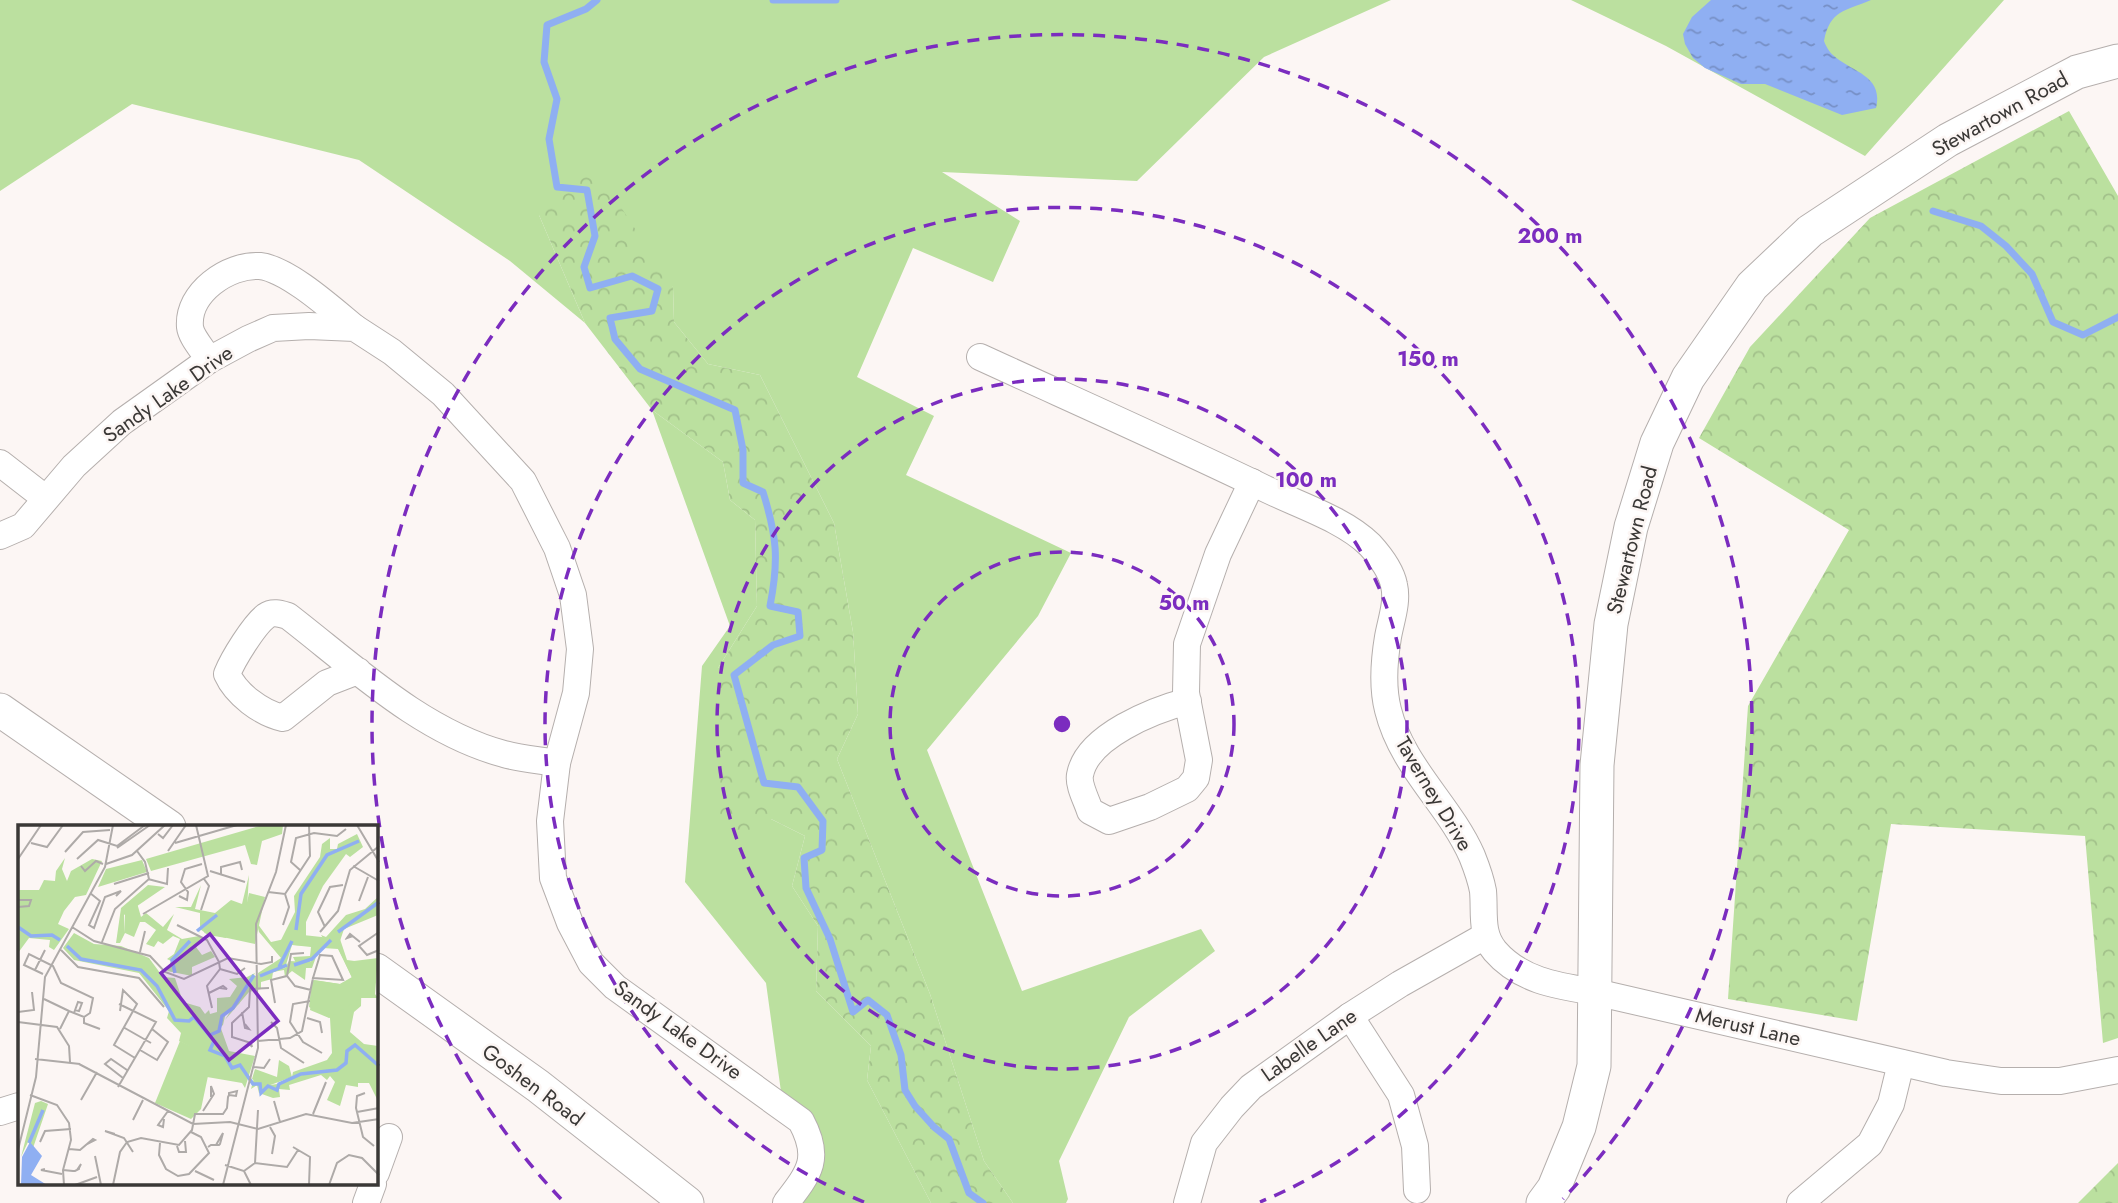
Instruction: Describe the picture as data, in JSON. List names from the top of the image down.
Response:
{
  "streets": {
    "street": [
      "Stewartown Road",
      "Sandy Lake Drive",
      "Taverney Drive",
      "Merust Lane",
      "Labelle Lane",
      "Goshen Road"
    ]
  },
  "crossings": [
    ["Stewartown Road", "Merust Lane"],
    ["Taverney Drive", "Labelle Lane"]
  ],
  "rings": [
    "200 m",
    "150 m",
    "100 m",
    "50 m"
  ]
}
